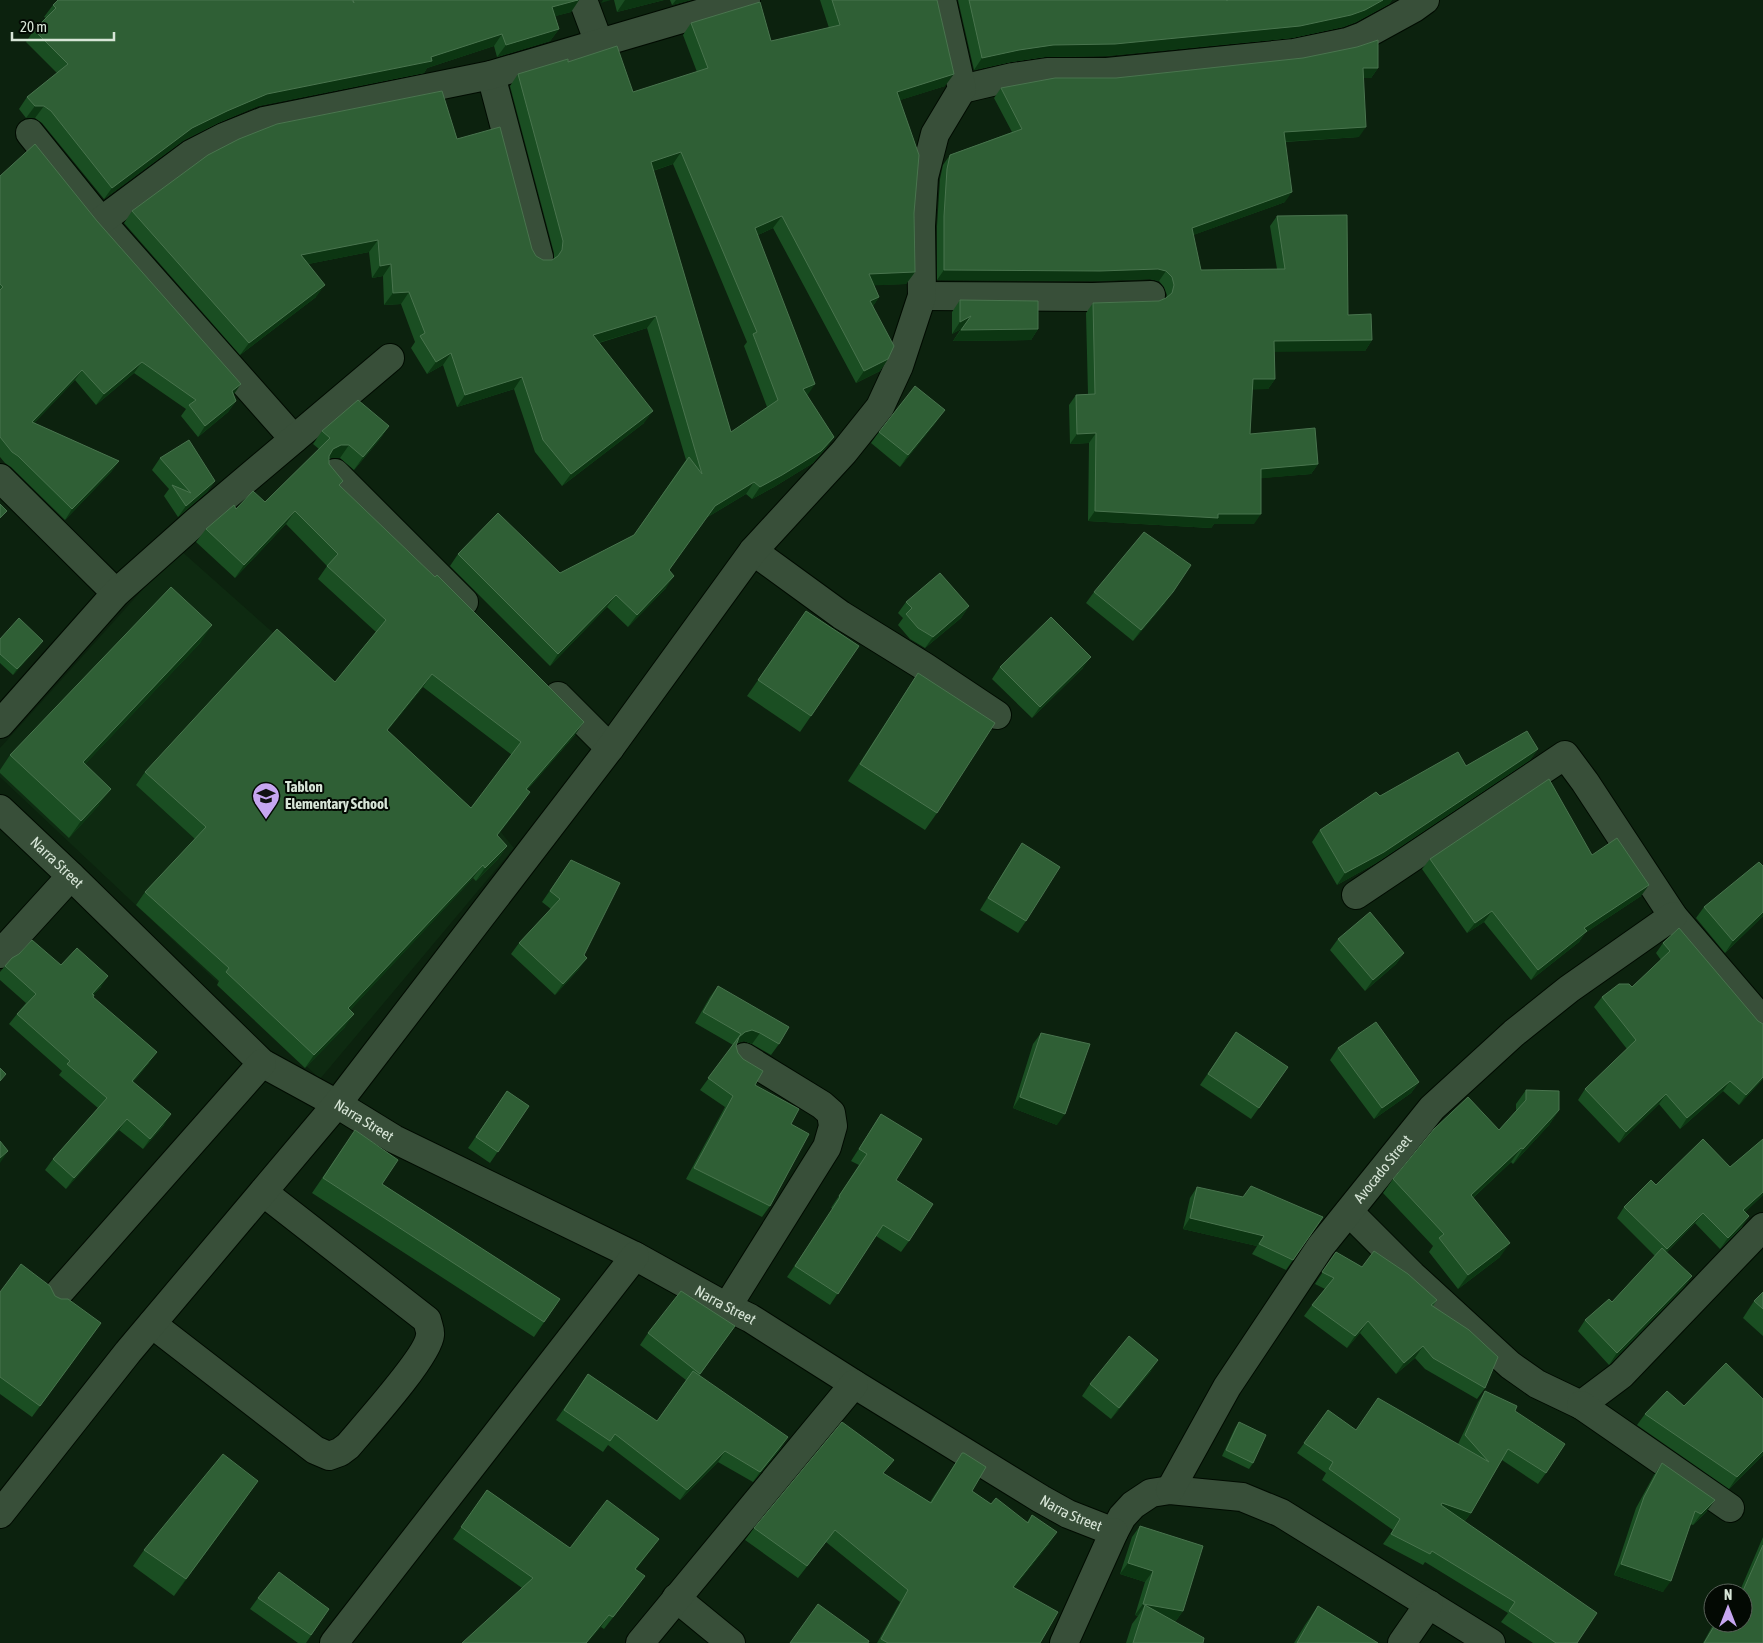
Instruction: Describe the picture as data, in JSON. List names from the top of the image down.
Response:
{
  "streets": {
    "street": ["Narra Street", "Avocado Street"]
  },
  "crossings": [
    ["Narra Street", "Avocado Street"]
  ],
  "places": {
    "school or university": ["Tablon Elementary School"]
  },
  "scale_bar": "20 m",
  "north": "top"
}
